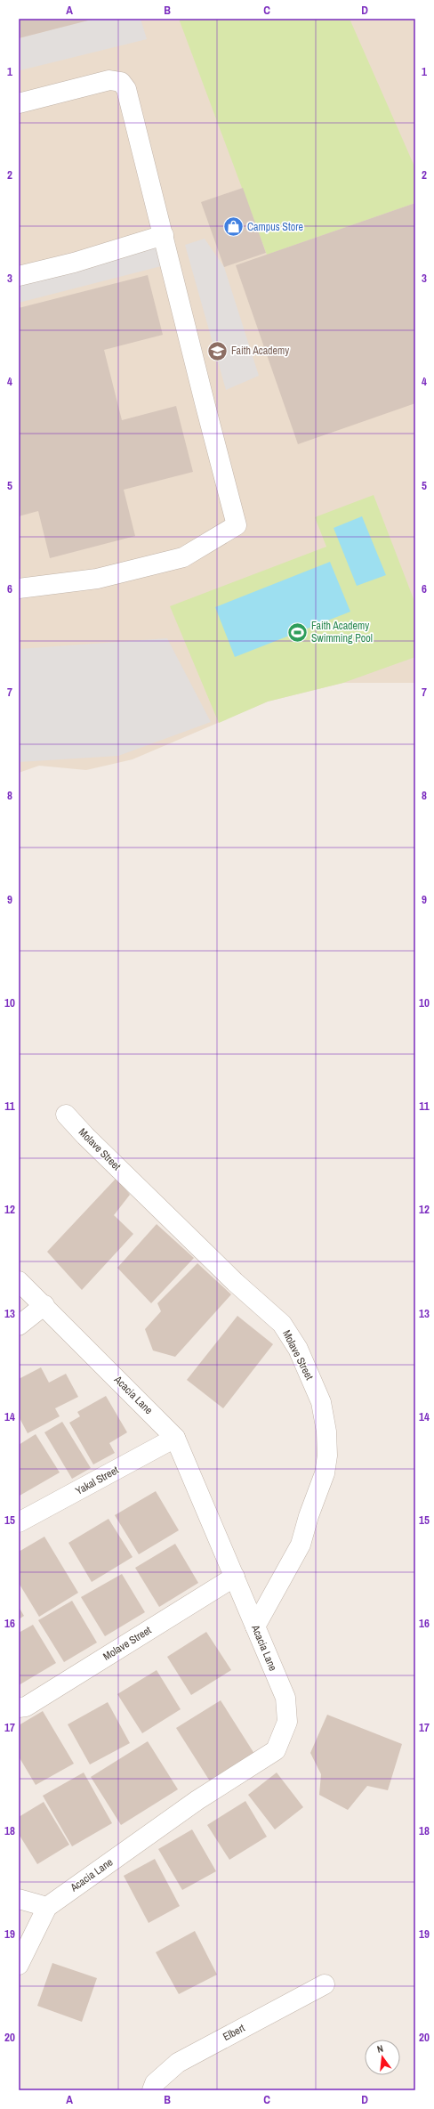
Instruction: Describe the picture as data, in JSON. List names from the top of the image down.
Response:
{
  "streets": {
    "street": [
      "Molave Street",
      "Acacia Lane",
      "Yakal Street",
      "Elbert"
    ]
  },
  "crossings": [
    ["Molave Street", "Acacia Lane"],
    ["Acacia Lane", "Yakal Street"]
  ],
  "places": {
    "shop": ["Campus Store"],
    "school or university": ["Faith Academy"],
    "sports": ["Faith Academy Swimming Pool"]
  },
  "north": "top",
  "grid": {
    "columns": [
      "A",
      "B",
      "C",
      "D"
    ],
    "rows": [
      "1",
      "2",
      "3",
      "4",
      "5",
      "6",
      "7",
      "8",
      "9",
      "10",
      "11",
      "12",
      "13",
      "14",
      "15",
      "16",
      "17",
      "18",
      "19",
      "20"
    ]
  }
}
